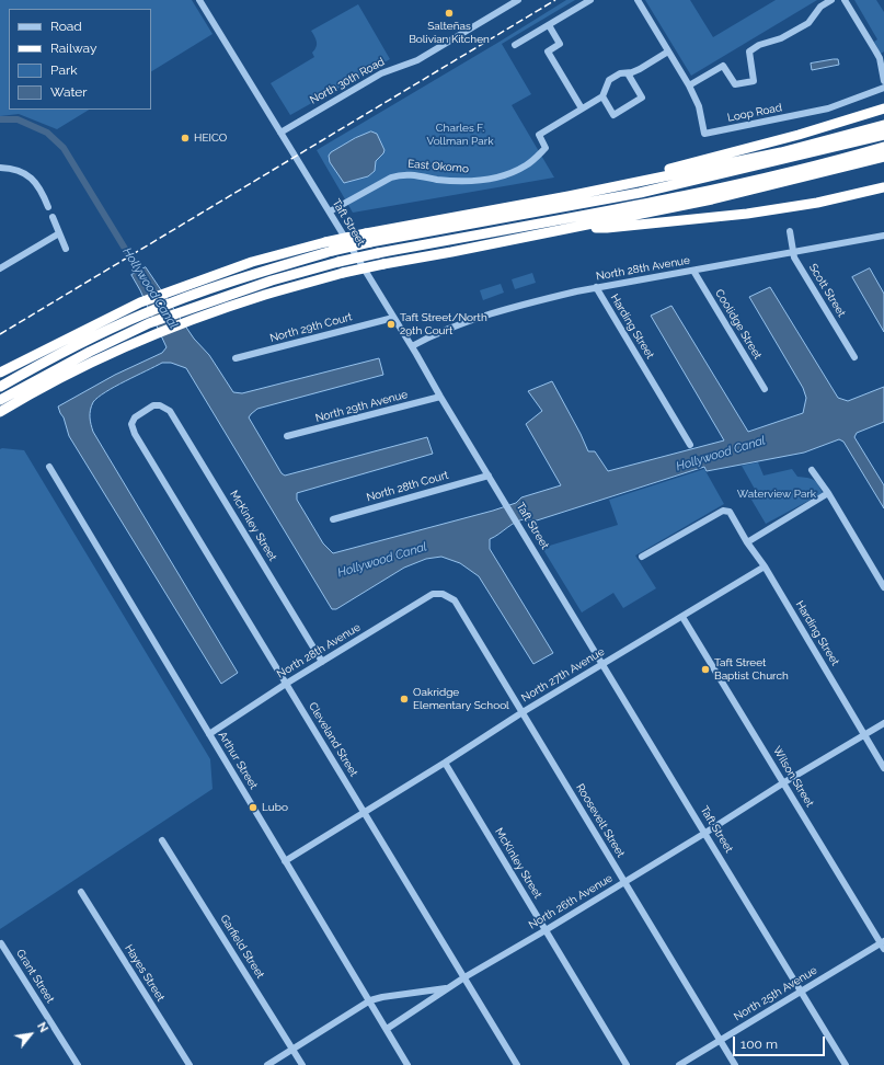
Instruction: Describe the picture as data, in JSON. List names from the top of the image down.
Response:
{
  "streets": {
    "street": [
      "North 30th Road",
      "Loop Road",
      "East Okomo",
      "Taft Street",
      "North 28th Avenue",
      "Scott Street",
      "Coolidge Street",
      "Harding Street",
      "North 29th Court",
      "North 29th Avenue",
      "North 28th Court",
      "McKinley Street",
      "North 27th Avenue",
      "Cleveland Street",
      "Arthur Street",
      "Wilson Street",
      "Roosevelt Street",
      "North 26th Avenue",
      "Garfield Street",
      "Hayes Street",
      "Grant Street",
      "North 25th Avenue"
    ]
  },
  "crossings": [
    ["North 30th Road", "Taft Street"],
    ["East Okomo", "Taft Street"],
    ["Taft Street", "North 28th Avenue"],
    ["Taft Street", "North 29th Court"],
    ["Taft Street", "North 29th Avenue"],
    ["Taft Street", "North 28th Court"],
    ["Taft Street", "North 27th Avenue"],
    ["Taft Street", "North 26th Avenue"],
    ["Taft Street", "North 25th Avenue"],
    ["North 28th Avenue", "Scott Street"],
    ["North 28th Avenue", "Coolidge Street"],
    ["North 28th Avenue", "Harding Street"],
    ["North 28th Avenue", "McKinley Street"],
    ["North 28th Avenue", "Cleveland Street"],
    ["North 28th Avenue", "Arthur Street"],
    ["North 28th Avenue", "Roosevelt Street"],
    ["Harding Street", "North 27th Avenue"],
    ["Harding Street", "North 26th Avenue"],
    ["McKinley Street", "North 27th Avenue"],
    ["McKinley Street", "Cleveland Street"],
    ["McKinley Street", "North 26th Avenue"],
    ["North 27th Avenue", "Cleveland Street"],
    ["North 27th Avenue", "Arthur Street"],
    ["North 27th Avenue", "Wilson Street"],
    ["North 27th Avenue", "Roosevelt Street"],
    ["Cleveland Street", "North 26th Avenue"],
    ["Arthur Street", "North 26th Avenue"],
    ["Wilson Street", "North 26th Avenue"],
    ["Wilson Street", "North 25th Avenue"],
    ["Roosevelt Street", "North 26th Avenue"],
    ["Roosevelt Street", "North 25th Avenue"],
    ["North 26th Avenue", "Garfield Street"]
  ],
  "water": ["Hollywood Canal"],
  "parks": ["Charles F. Vollman Park", "Waterview Park"],
  "places": [
    "Salteñas Bolivian Kitchen",
    "HEICO",
    "Taft Street/North 29th Court",
    "Taft Street Baptist Church",
    "Oakridge Elementary School",
    "Lubo"
  ],
  "legend": [
    "Road",
    "Railway",
    "Park",
    "Water"
  ],
  "scale_bar": "100 m",
  "north": "top right"
}
